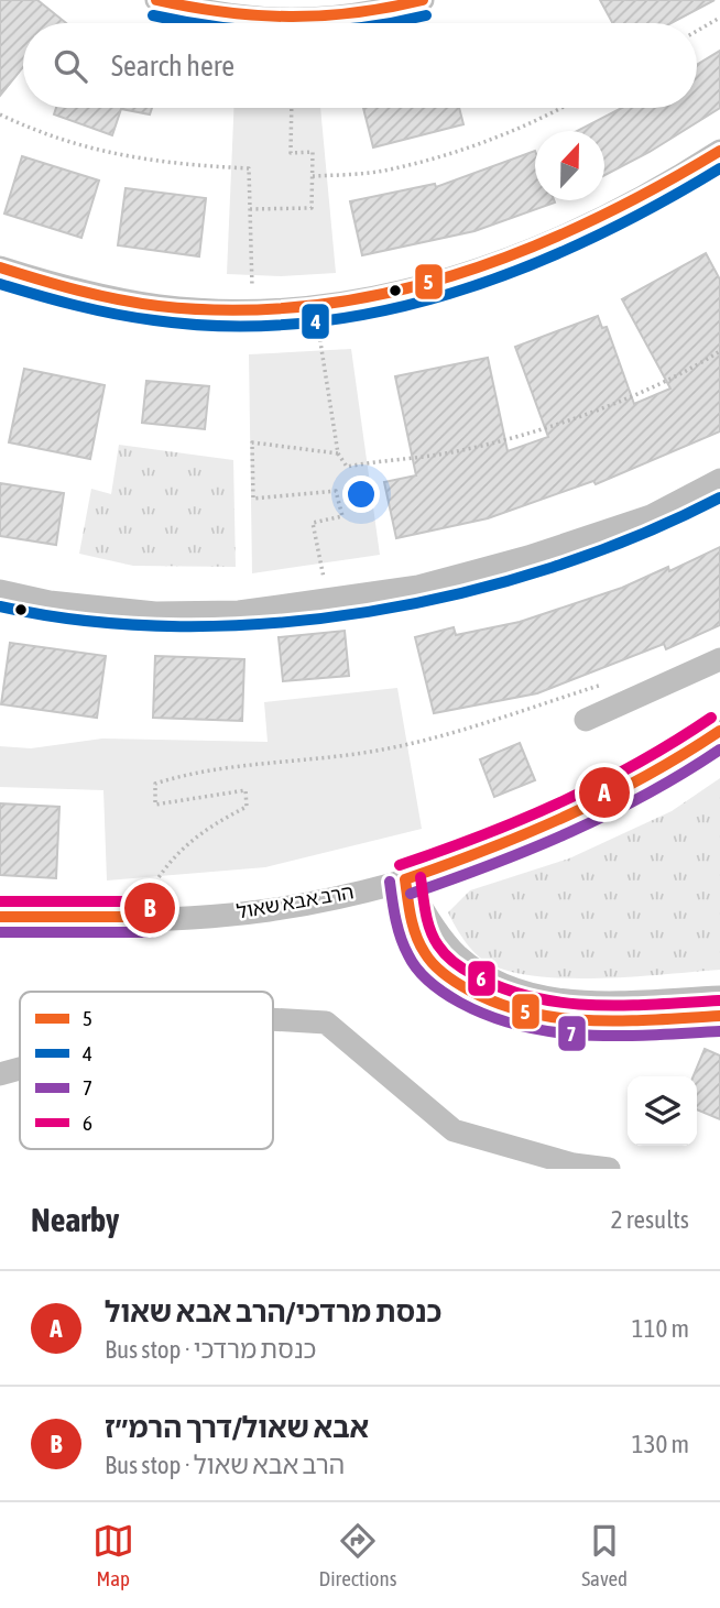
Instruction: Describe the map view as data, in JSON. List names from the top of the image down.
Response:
{
  "streets": {
    "street": ["הרב אבא שאול"]
  },
  "lines": [
    "transit line 5",
    "transit line 4",
    "transit line 6",
    "transit line 7"
  ],
  "legend": [
    "5",
    "4",
    "7",
    "6"
  ],
  "north": "top",
  "page": {
    "search": "Search here",
    "pins": ["A", "B"],
    "heading": ["Nearby", "2 results"],
    "list": [
      {
        "mark": "A",
        "name": "כנסת מרדכי/הרב אבא שאול",
        "note": "Bus stop · כנסת מרדכי",
        "value": "110 m"
      },
      {
        "mark": "B",
        "name": "אבא שאול/דרך הרמ״ז",
        "note": "Bus stop · הרב אבא שאול",
        "value": "130 m"
      }
    ],
    "nav": ["Map", "Directions", "Saved"]
  }
}
